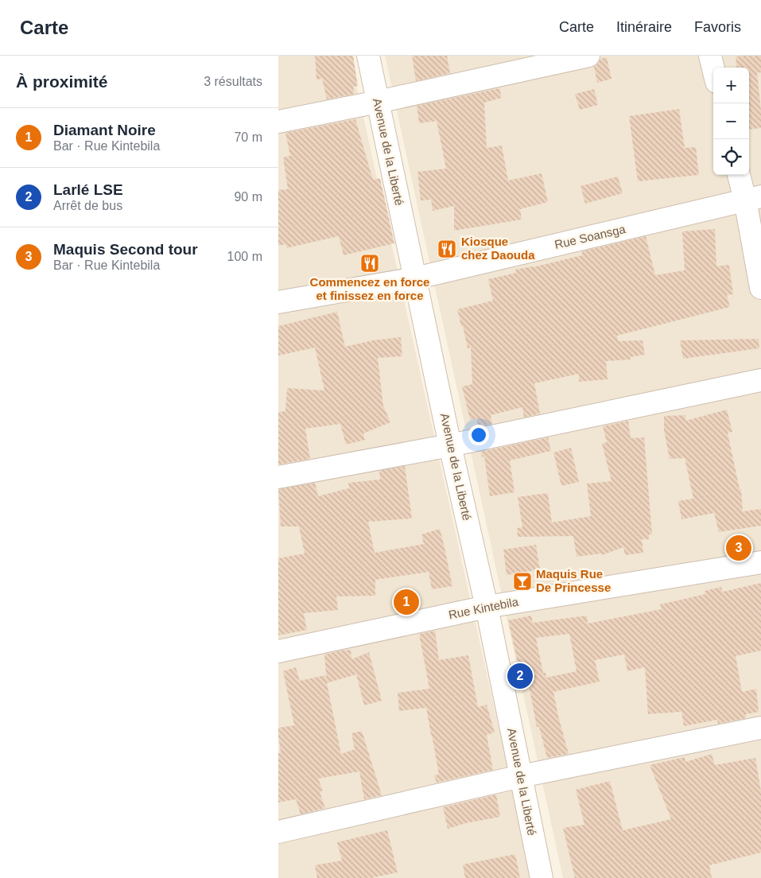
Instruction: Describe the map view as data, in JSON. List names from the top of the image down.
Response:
{
  "streets": {
    "street": ["Avenue de la Liberté", "Rue Soansga", "Rue Kintebila"]
  },
  "crossings": [
    ["Avenue de la Liberté", "Rue Soansga"],
    ["Avenue de la Liberté", "Rue Kintebila"]
  ],
  "places": {
    "restaurant": ["Kiosque chez Daouda", "Commencez en force et finissez en force"],
    "bar": ["Maquis Rue De Princesse"]
  },
  "page": {
    "header": "Carte",
    "nav": ["Carte", "Itinéraire", "Favoris"],
    "heading": ["À proximité", "3 résultats"],
    "map_buttons": ["+", "−"],
    "list": [
      {
        "mark": "1",
        "name": "Diamant Noire",
        "note": "Bar · Rue Kintebila",
        "value": "70 m"
      },
      {
        "mark": "2",
        "name": "Larlé LSE",
        "note": "Arrêt de bus",
        "value": "90 m"
      },
      {
        "mark": "3",
        "name": "Maquis Second tour",
        "note": "Bar · Rue Kintebila",
        "value": "100 m"
      }
    ],
    "pins": ["3", "1", "2"]
  }
}
